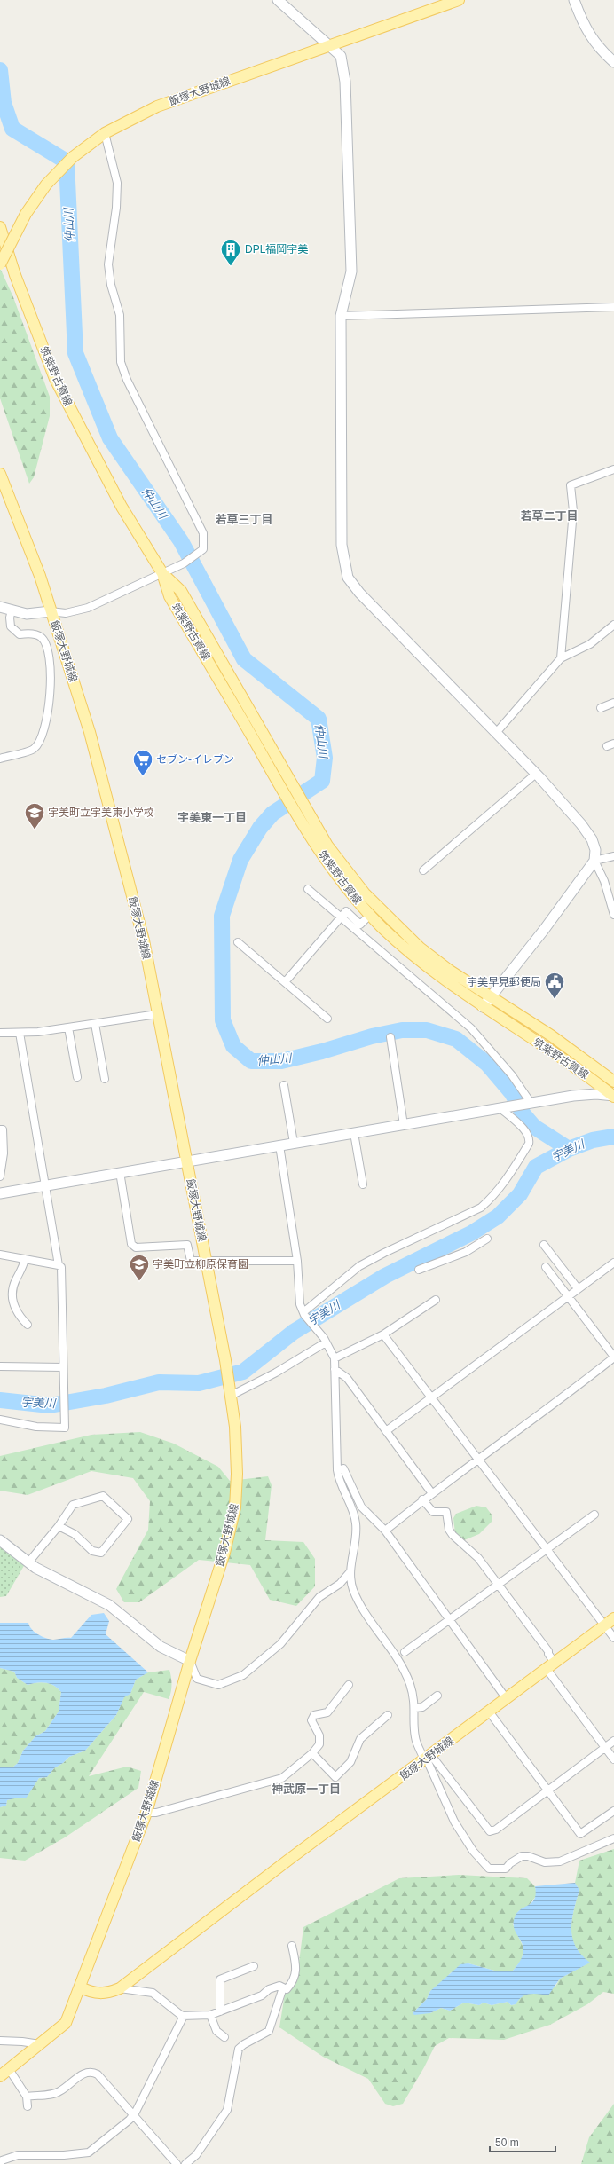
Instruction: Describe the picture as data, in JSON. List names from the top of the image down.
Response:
{
  "streets": {
    "main road": ["飯塚大野城線", "筑紫野古賀線"]
  },
  "districts": [
    "若草二丁目",
    "若草三丁目",
    "宇美東一丁目",
    "神武原一丁目"
  ],
  "water": ["仲山川", "宇美川"],
  "places": {
    "building": ["DPL福岡宇美"],
    "supermarket": ["セブン-イレブン"],
    "school or university": ["宇美町立宇美東小学校", "宇美町立柳原保育園"],
    "public building": ["宇美早見郵便局"]
  },
  "scale_bar": "50 m"
}
